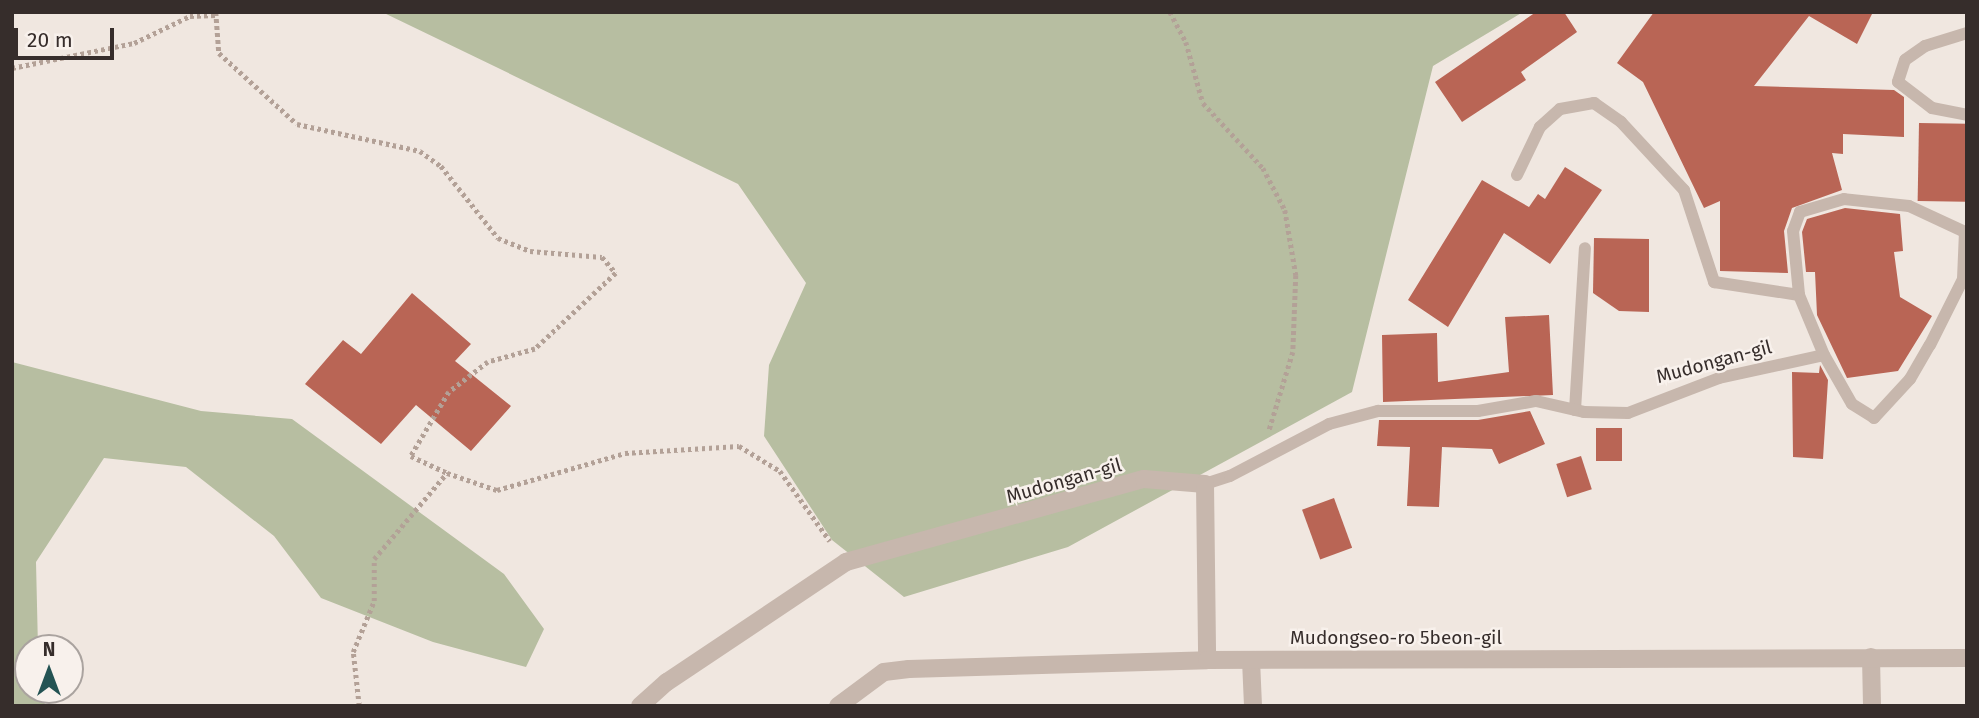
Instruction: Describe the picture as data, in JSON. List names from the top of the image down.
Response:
{
  "streets": {
    "street": ["Mudongan-gil", "Mudongseo-ro 5beon-gil"]
  },
  "scale_bar": "20 m",
  "north": "top"
}
